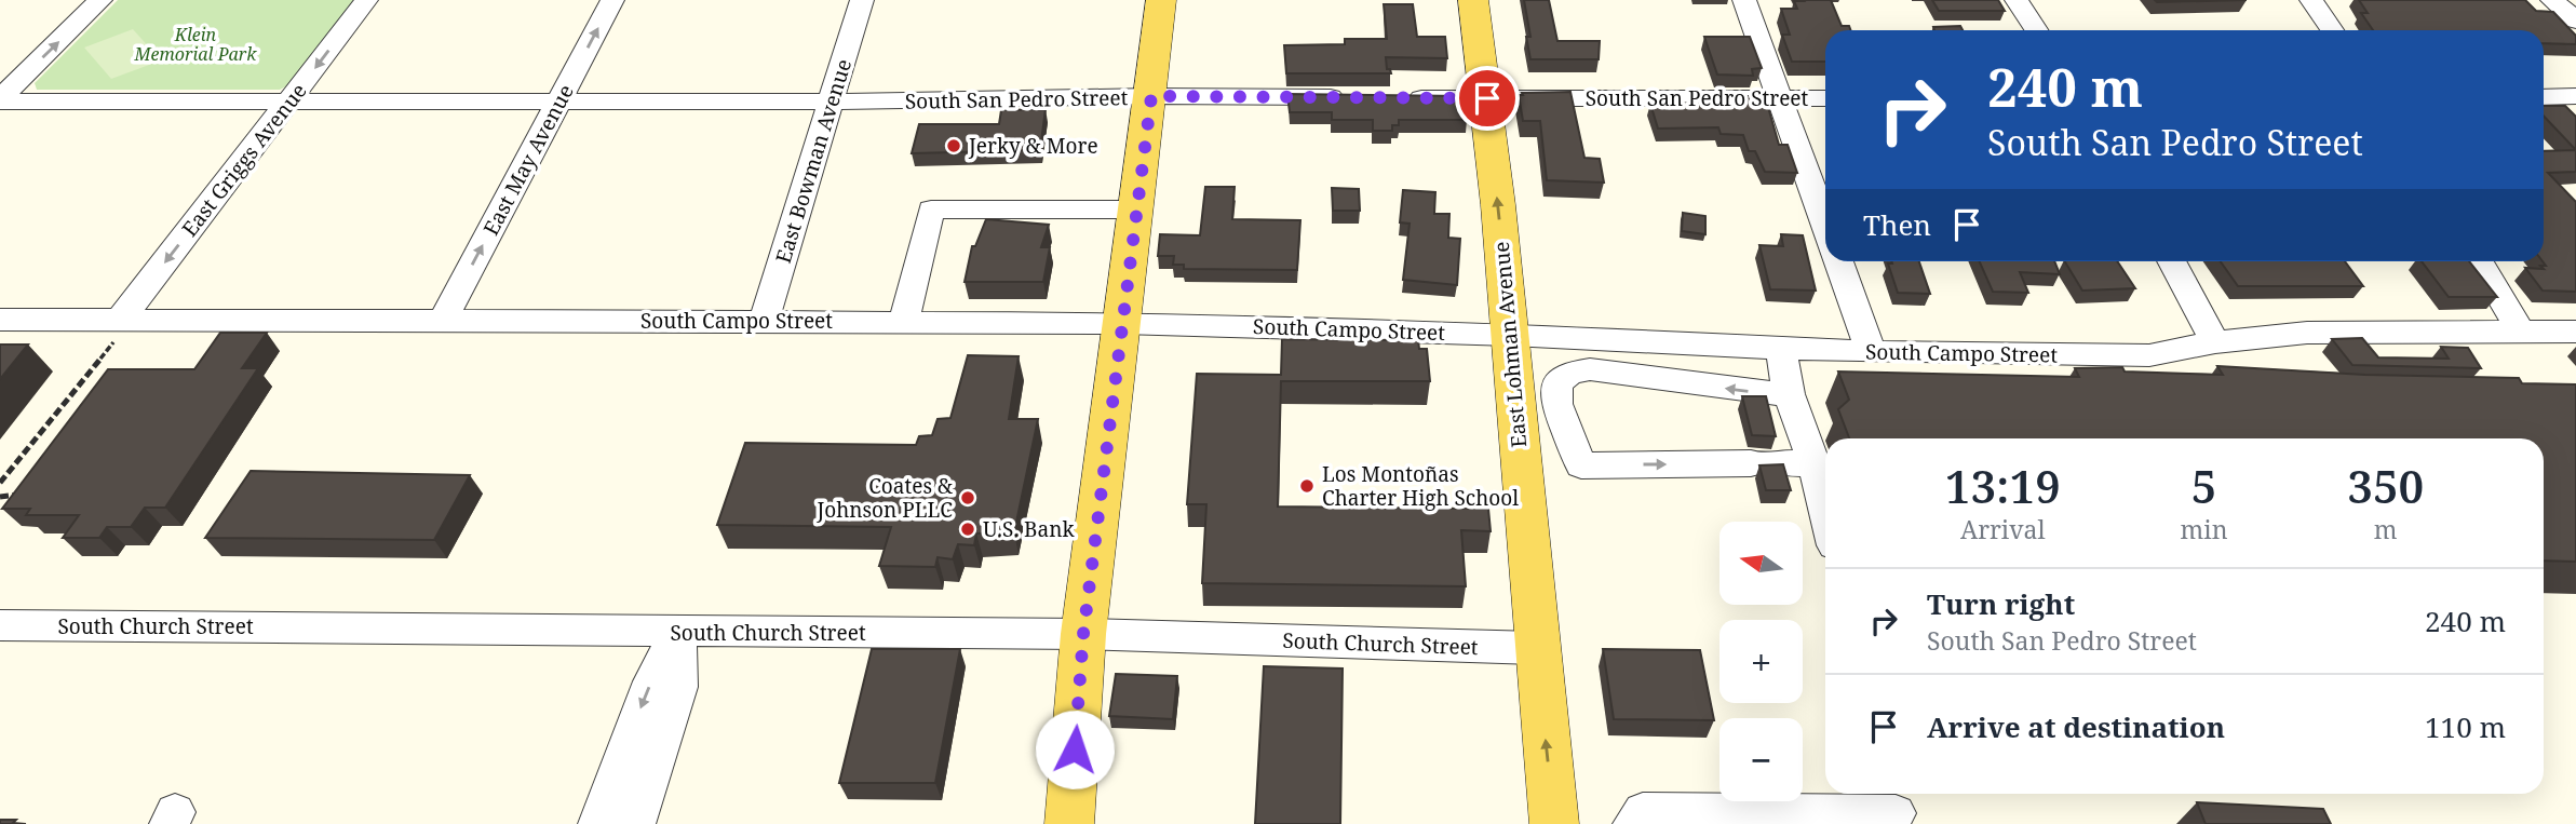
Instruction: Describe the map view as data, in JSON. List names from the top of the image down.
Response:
{
  "streets": {
    "main road": ["East Lohman Avenue"],
    "street": [
      "South San Pedro Street",
      "East Griggs Avenue",
      "East May Avenue",
      "East Bowman Avenue",
      "South Campo Street",
      "South Church Street"
    ]
  },
  "crossings": [
    ["South San Pedro Street", "East Griggs Avenue"],
    ["South San Pedro Street", "East May Avenue"],
    ["South San Pedro Street", "East Bowman Avenue"],
    ["South San Pedro Street", "East Lohman Avenue"],
    ["East Griggs Avenue", "South Campo Street"],
    ["East May Avenue", "South Campo Street"],
    ["East Bowman Avenue", "South Campo Street"],
    ["South Campo Street", "East Lohman Avenue"],
    ["East Lohman Avenue", "South Church Street"]
  ],
  "one_way": ["East May Avenue", "East Lohman Avenue"],
  "parks": ["Klein Memorial Park"],
  "places": [
    "Jerky & More",
    "Los Montoñas Charter High School",
    "Coates & Johnson PLLC",
    "U.S. Bank"
  ],
  "north": "left",
  "page": {
    "turn": ["240 m", "South San Pedro Street"],
    "then": "Then",
    "eta": [
      "13:19",
      "Arrival",
      "5",
      "min",
      "350",
      "m"
    ],
    "map_buttons": ["+", "−"],
    "list": [
      {
        "name": "Turn right",
        "note": "South San Pedro Street",
        "value": "240 m"
      },
      {
        "name": "Arrive at destination",
        "value": "110 m"
      }
    ]
  }
}
